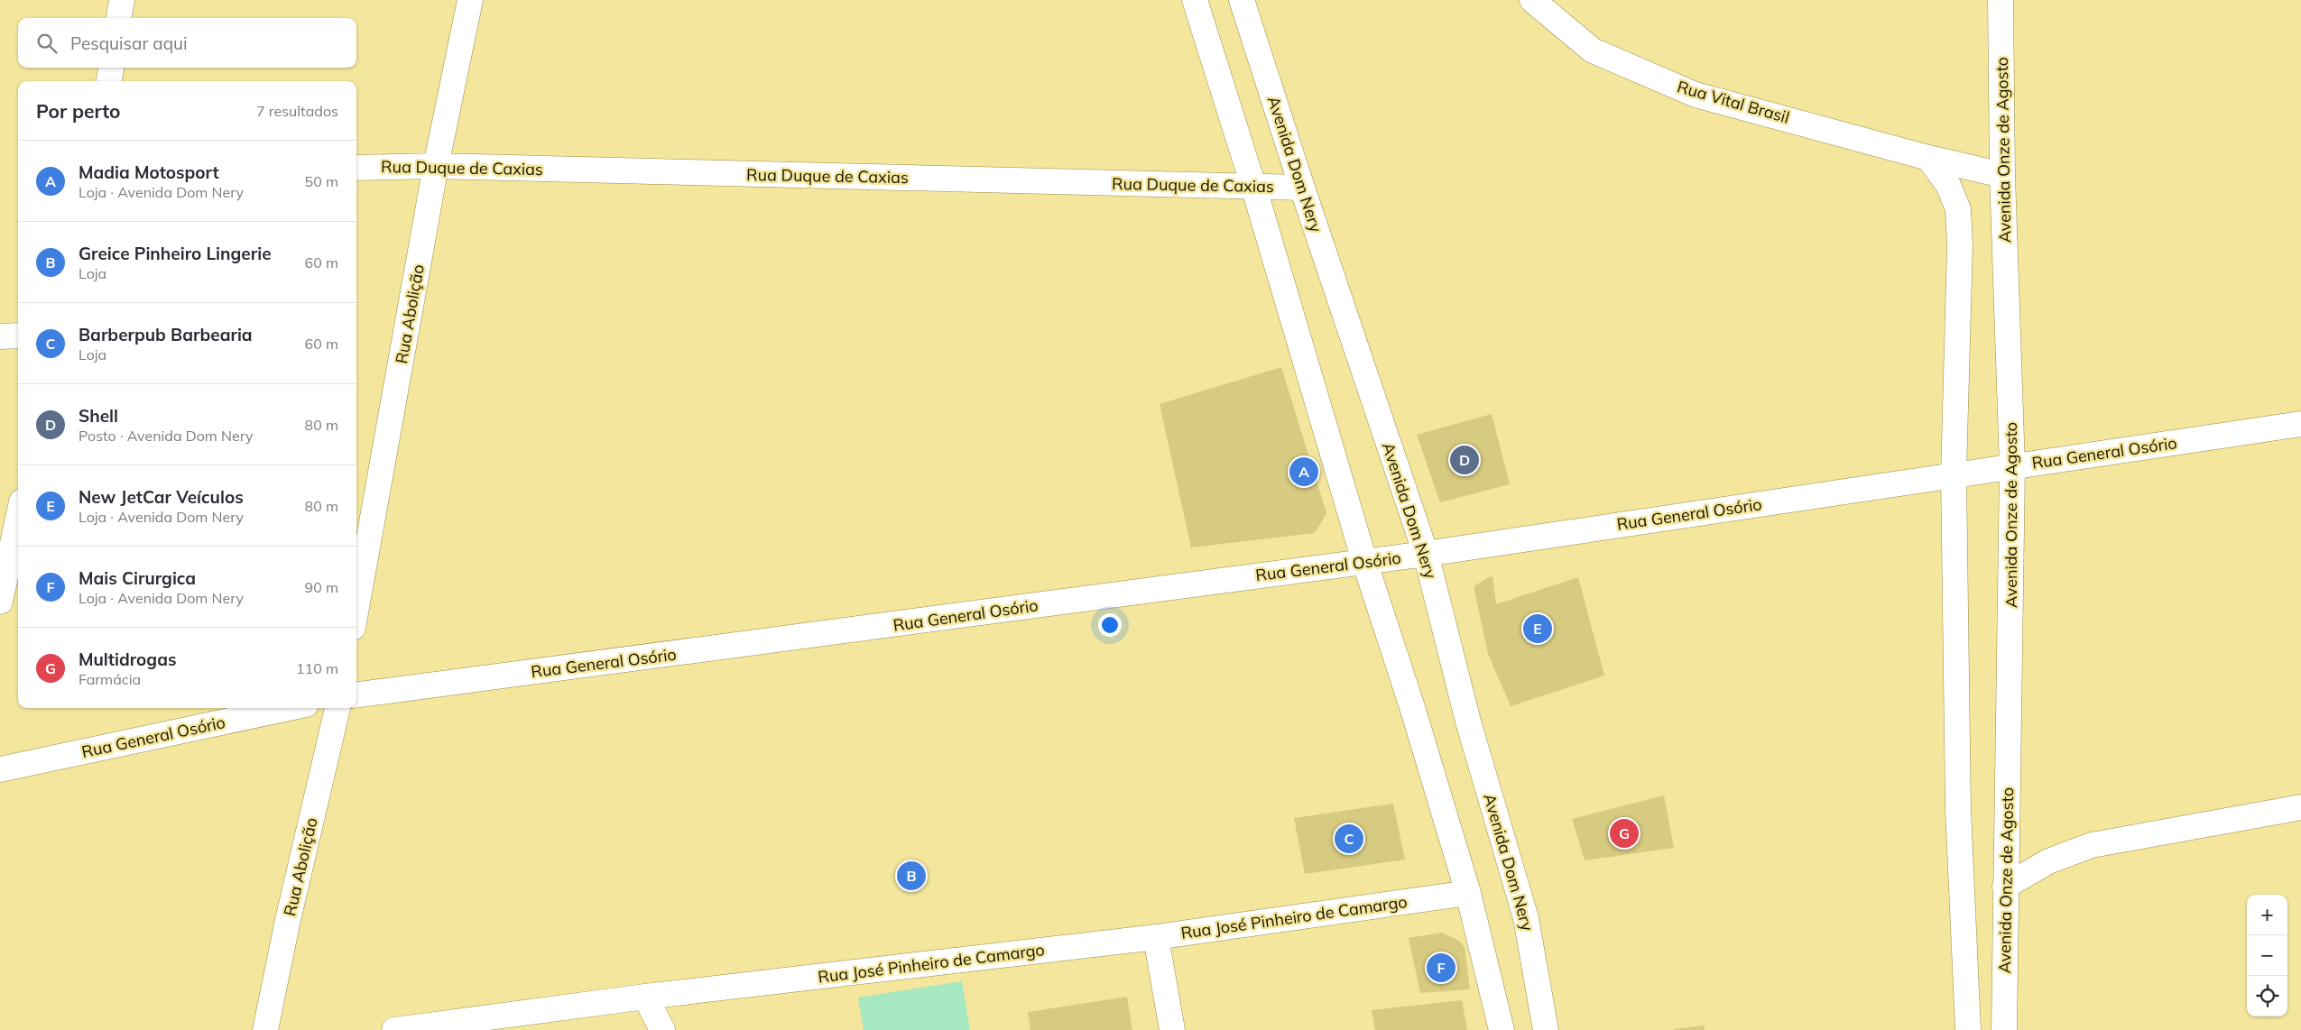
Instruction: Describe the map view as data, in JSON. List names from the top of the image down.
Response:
{
  "streets": {
    "street": [
      "Rua Vital Brasil",
      "Avenida Onze de Agosto",
      "Avenida Dom Nery",
      "Rua Duque de Caxias",
      "Rua Abolição",
      "Rua General Osório",
      "Rua José Pinheiro de Camargo"
    ]
  },
  "crossings": [
    ["Rua Vital Brasil", "Avenida Onze de Agosto"],
    ["Avenida Onze de Agosto", "Rua General Osório"],
    ["Avenida Dom Nery", "Rua Duque de Caxias"],
    ["Avenida Dom Nery", "Rua General Osório"],
    ["Rua Duque de Caxias", "Rua Abolição"]
  ],
  "page": {
    "search": "Pesquisar aqui",
    "heading": ["Por perto", "7 resultados"],
    "list": [
      {
        "mark": "A",
        "name": "Madia Motosport",
        "note": "Loja · Avenida Dom Nery",
        "value": "50 m"
      },
      {
        "mark": "B",
        "name": "Greice Pinheiro Lingerie",
        "note": "Loja",
        "value": "60 m"
      },
      {
        "mark": "C",
        "name": "Barberpub Barbearia",
        "note": "Loja",
        "value": "60 m"
      },
      {
        "mark": "D",
        "name": "Shell",
        "note": "Posto · Avenida Dom Nery",
        "value": "80 m"
      },
      {
        "mark": "E",
        "name": "New JetCar Veículos",
        "note": "Loja · Avenida Dom Nery",
        "value": "80 m"
      },
      {
        "mark": "F",
        "name": "Mais Cirurgica",
        "note": "Loja · Avenida Dom Nery",
        "value": "90 m"
      },
      {
        "mark": "G",
        "name": "Multidrogas",
        "note": "Farmácia",
        "value": "110 m"
      }
    ],
    "pins": [
      "D",
      "A",
      "E",
      "G",
      "C",
      "B",
      "F"
    ],
    "map_buttons": ["+", "−"]
  }
}
